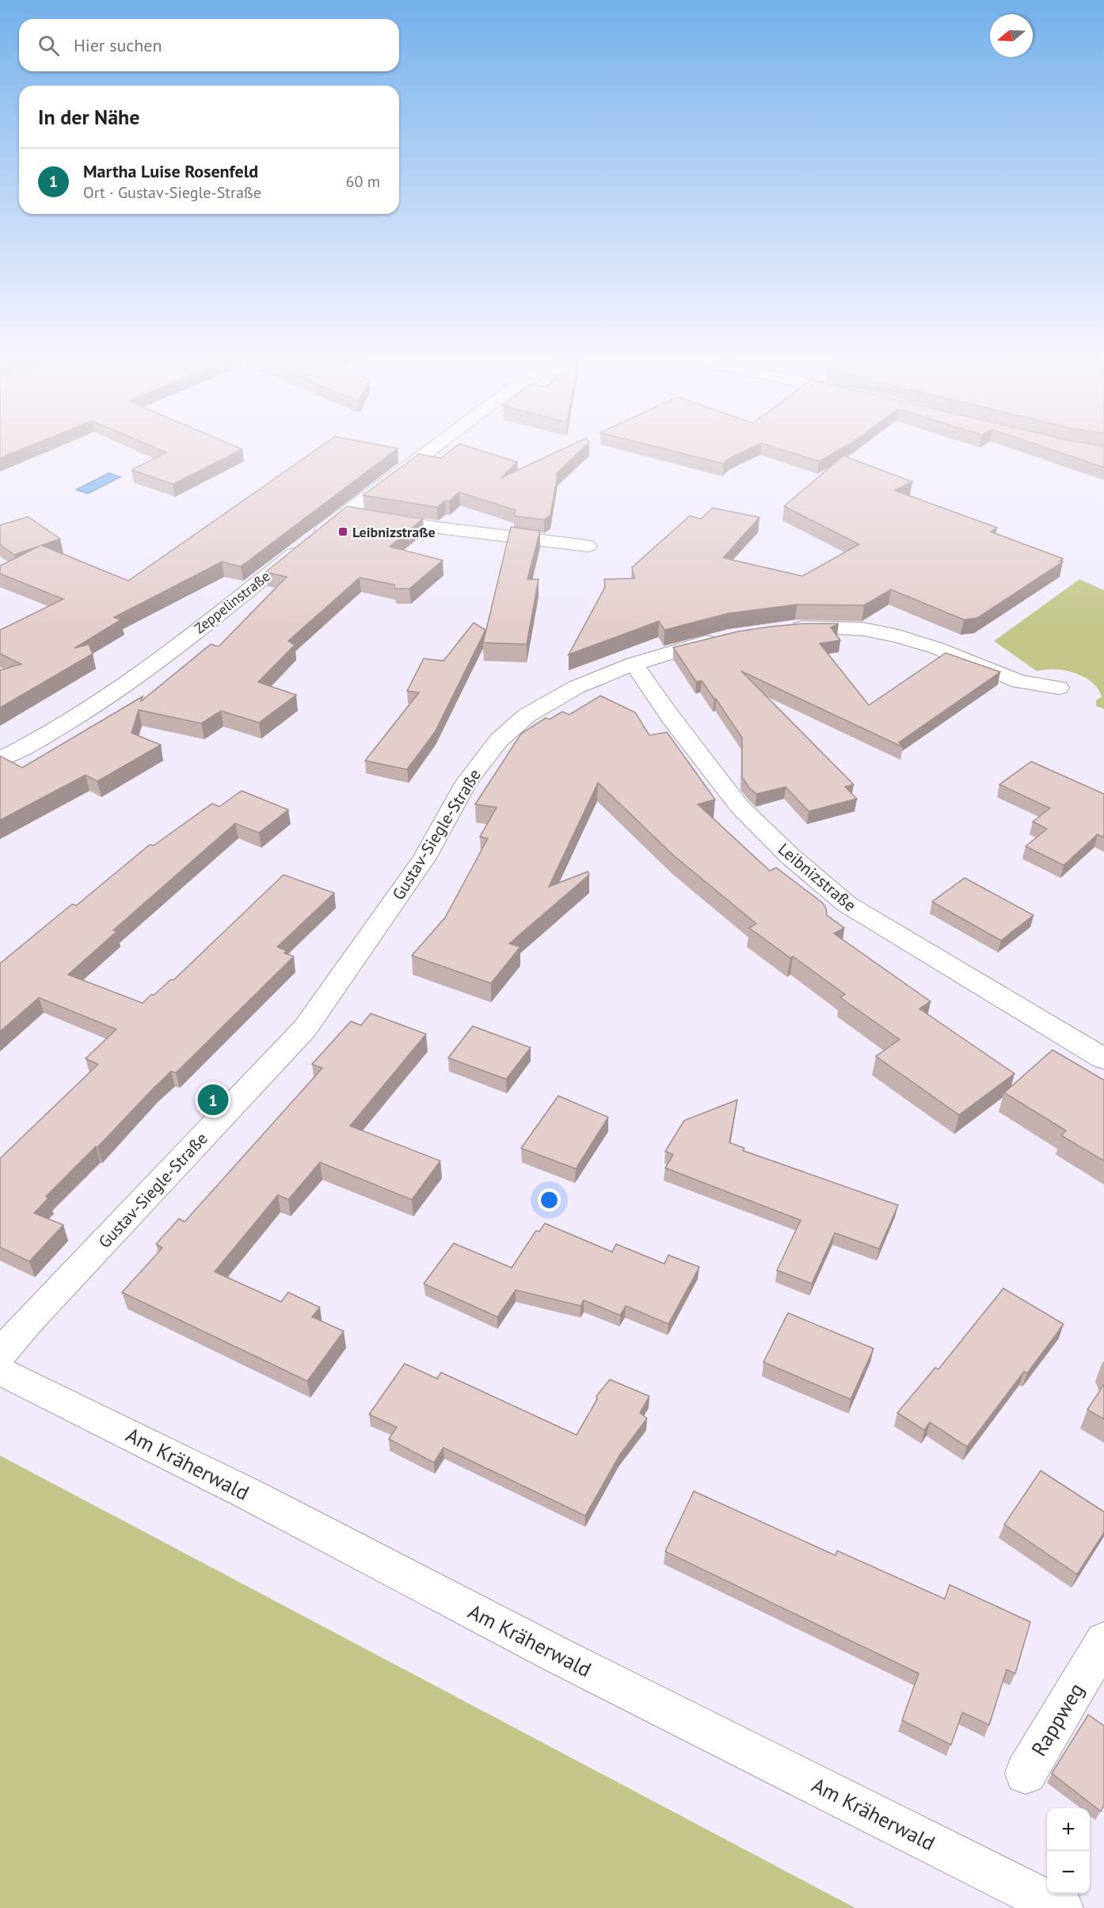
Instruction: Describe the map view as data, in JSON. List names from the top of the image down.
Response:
{
  "streets": {
    "street": [
      "Zeppelinstraße",
      "Gustav-Siegle-Straße",
      "Leibnizstraße",
      "Am Kräherwald",
      "Rappweg"
    ]
  },
  "crossings": [
    ["Gustav-Siegle-Straße", "Leibnizstraße"]
  ],
  "places": {
    "transit": ["Leibnizstraße"]
  },
  "north": "left",
  "page": {
    "search": "Hier suchen",
    "heading": "In der Nähe",
    "list": [
      {
        "mark": "1",
        "name": "Martha Luise Rosenfeld",
        "note": "Ort · Gustav-Siegle-Straße",
        "value": "60 m"
      }
    ],
    "pins": "1",
    "map_buttons": ["+", "−"]
  }
}
